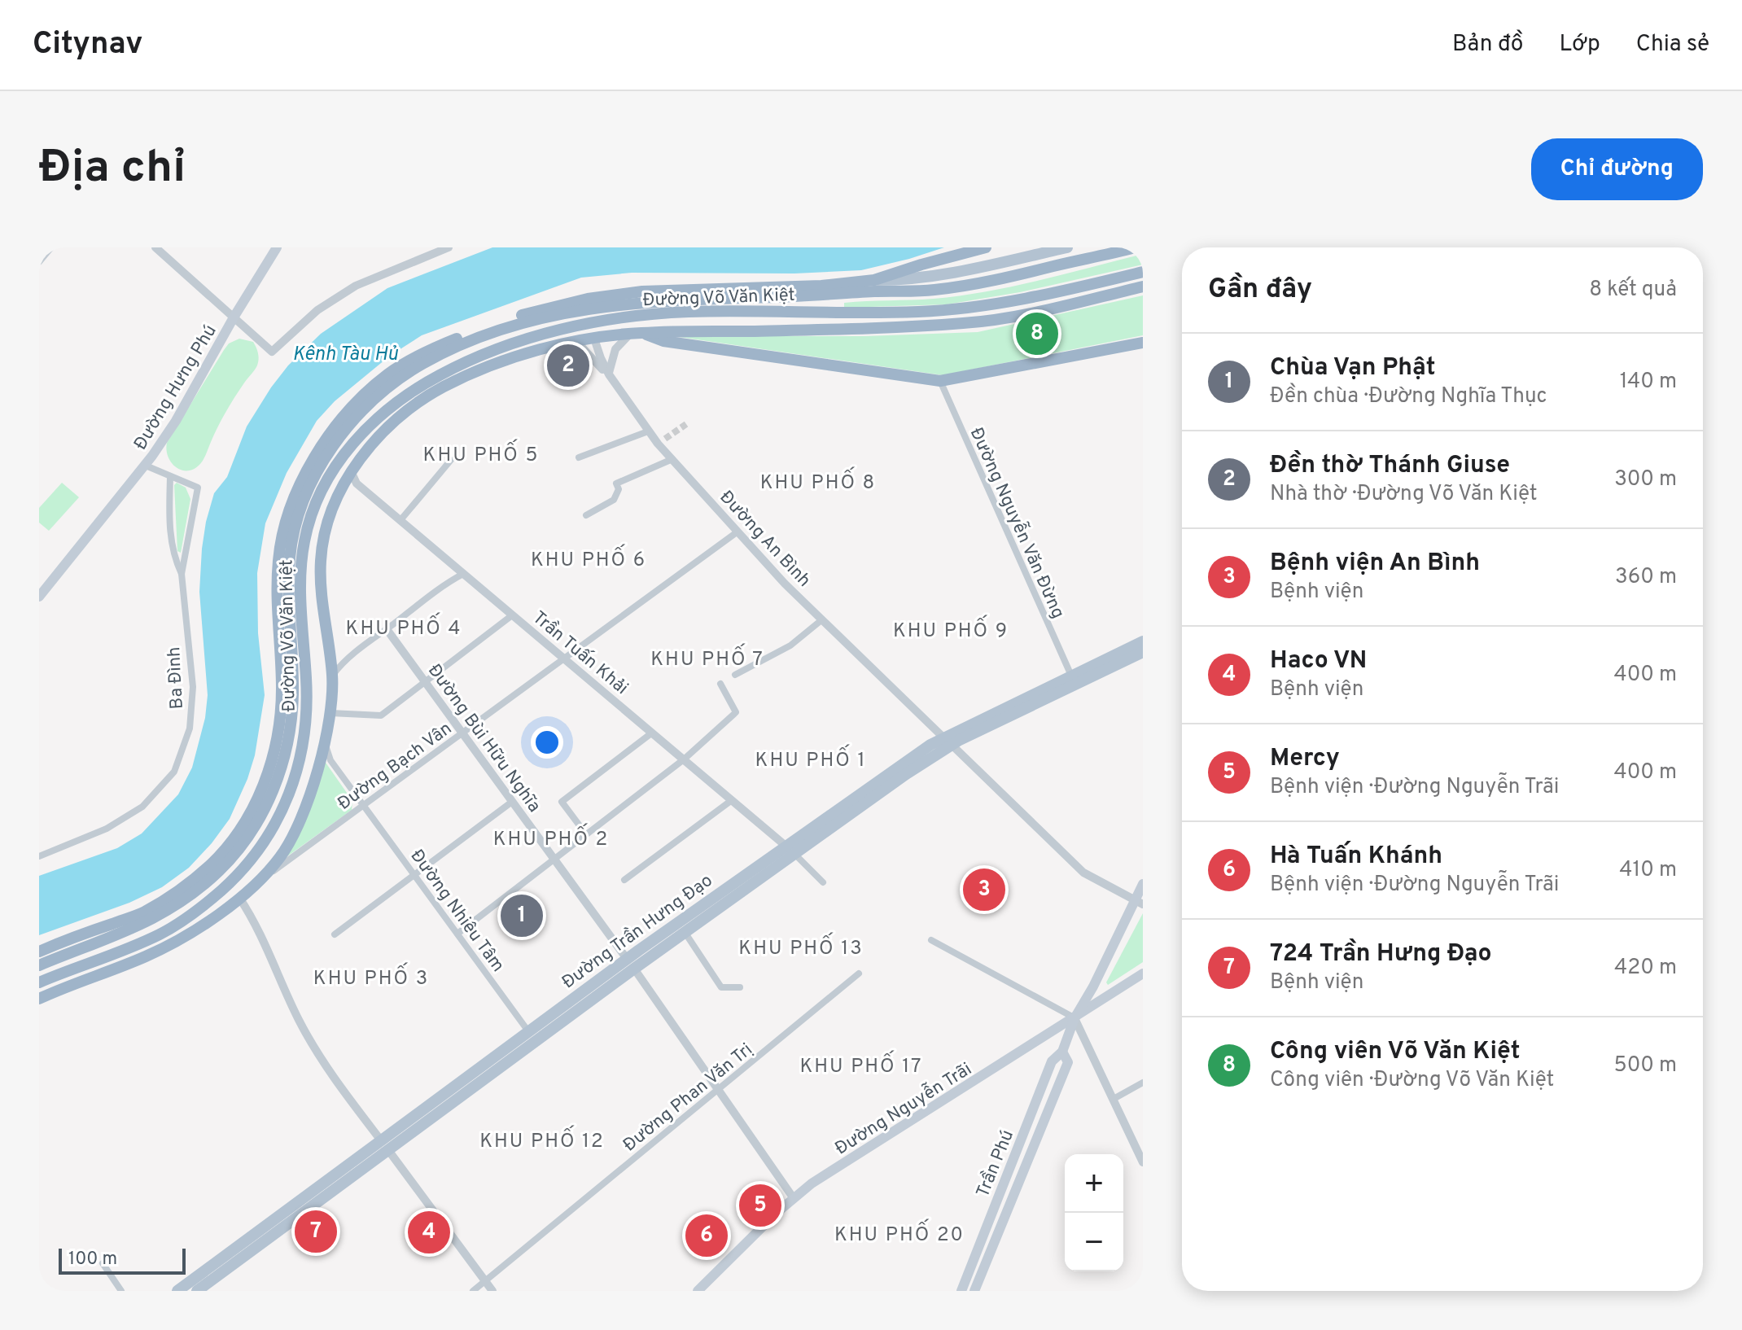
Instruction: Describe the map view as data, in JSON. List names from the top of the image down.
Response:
{
  "streets": {
    "highway": ["Đường Võ Văn Kiệt"],
    "main road": [
      "Đường Hưng Phú",
      "Đường Trần Hưng Đạo",
      "Đường Nguyễn Trãi",
      "Trần Phú"
    ],
    "street": [
      "Đường Nguyễn Văn Đừng",
      "Đường An Bình",
      "Trần Tuấn Khải",
      "Ba Đình",
      "Đường Bùi Hữu Nghĩa",
      "Đường Bạch Vân",
      "Đường Nhiêu Tâm",
      "Đường Phan Văn Trị"
    ]
  },
  "crossings": [
    ["Đường Võ Văn Kiệt", "Đường Nguyễn Văn Đừng"],
    ["Đường Võ Văn Kiệt", "Đường An Bình"],
    ["Đường Võ Văn Kiệt", "Trần Tuấn Khải"],
    ["Đường Võ Văn Kiệt", "Đường Bạch Vân"],
    ["Đường Võ Văn Kiệt", "Đường Nhiêu Tâm"],
    ["Đường Nguyễn Văn Đừng", "Đường Trần Hưng Đạo"],
    ["Đường An Bình", "Đường Bạch Vân"],
    ["Đường An Bình", "Đường Trần Hưng Đạo"],
    ["Đường An Bình", "Trần Phú"],
    ["Trần Tuấn Khải", "Đường Bạch Vân"],
    ["Trần Tuấn Khải", "Đường Trần Hưng Đạo"],
    ["Đường Bùi Hữu Nghĩa", "Đường Bạch Vân"],
    ["Đường Bùi Hữu Nghĩa", "Đường Trần Hưng Đạo"],
    ["Đường Bùi Hữu Nghĩa", "Đường Phan Văn Trị"],
    ["Đường Bùi Hữu Nghĩa", "Đường Nguyễn Trãi"],
    ["Đường Bạch Vân", "Đường Nhiêu Tâm"],
    ["Đường Nhiêu Tâm", "Đường Trần Hưng Đạo"],
    ["Đường Nguyễn Trãi", "Trần Phú"]
  ],
  "districts": [
    "KHU PHỐ 5",
    "KHU PHỐ 8",
    "KHU PHỐ 6",
    "KHU PHỐ 4",
    "KHU PHỐ 9",
    "KHU PHỐ 7",
    "KHU PHỐ 1",
    "KHU PHỐ 2",
    "KHU PHỐ 13",
    "KHU PHỐ 3",
    "KHU PHỐ 17",
    "KHU PHỐ 12",
    "KHU PHỐ 20"
  ],
  "water": ["Kênh Tàu Hủ"],
  "scale_bar": "100 m",
  "page": {
    "header": "Citynav",
    "nav": ["Bản đồ", "Lớp", "Chia sẻ"],
    "buttons": "Chỉ đường",
    "title": "Địa chỉ",
    "heading": ["Gần đây", "8 kết quả"],
    "pins": [
      "8",
      "2",
      "3",
      "1",
      "5",
      "7",
      "4",
      "6"
    ],
    "list": [
      {
        "mark": "1",
        "name": "Chùa Vạn Phật",
        "note": "Đền chùa · Đường Nghĩa Thục",
        "value": "140 m"
      },
      {
        "mark": "2",
        "name": "Đền thờ Thánh Giuse",
        "note": "Nhà thờ · Đường Võ Văn Kiệt",
        "value": "300 m"
      },
      {
        "mark": "3",
        "name": "Bệnh viện An Bình",
        "note": "Bệnh viện",
        "value": "360 m"
      },
      {
        "mark": "4",
        "name": "Haco VN",
        "note": "Bệnh viện",
        "value": "400 m"
      },
      {
        "mark": "5",
        "name": "Mercy",
        "note": "Bệnh viện · Đường Nguyễn Trãi",
        "value": "400 m"
      },
      {
        "mark": "6",
        "name": "Hà Tuấn Khánh",
        "note": "Bệnh viện · Đường Nguyễn Trãi",
        "value": "410 m"
      },
      {
        "mark": "7",
        "name": "724 Trần Hưng Đạo",
        "note": "Bệnh viện",
        "value": "420 m"
      },
      {
        "mark": "8",
        "name": "Công viên Võ Văn Kiệt",
        "note": "Công viên · Đường Võ Văn Kiệt",
        "value": "500 m"
      }
    ],
    "map_buttons": ["+", "−"],
    "scale": "100 m"
  }
}
